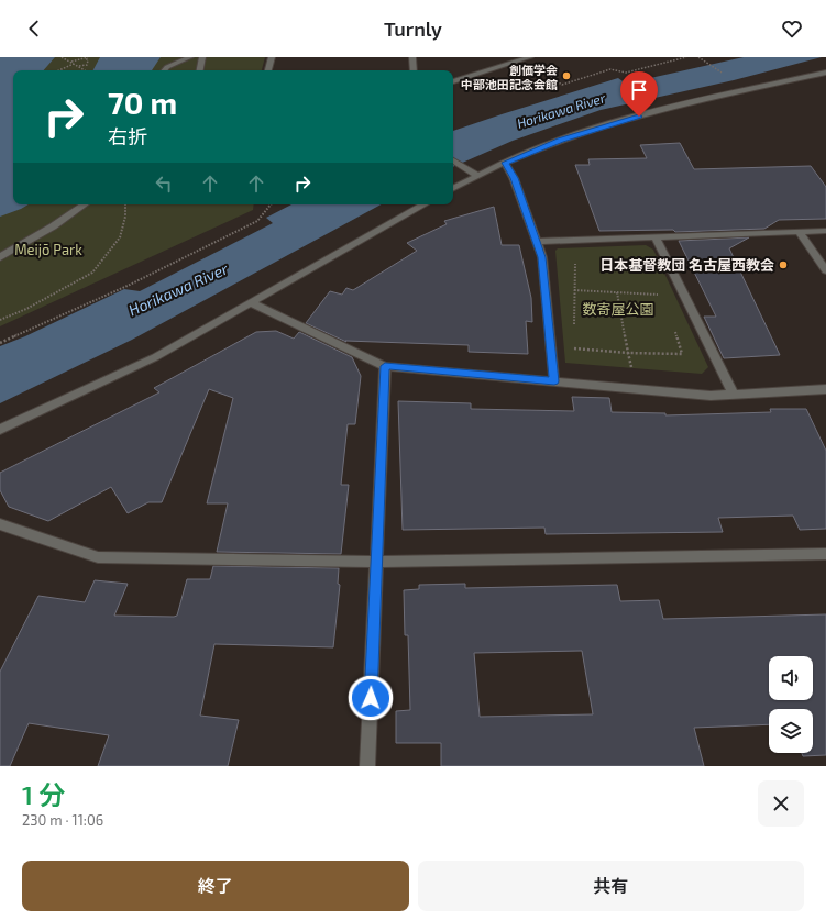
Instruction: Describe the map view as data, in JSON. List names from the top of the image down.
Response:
{
  "water": ["Horikawa River"],
  "parks": ["Meijō Park", "数寄屋公園"],
  "places": ["創価学会 中部池田記念会館", "日本基督教団 名古屋西教会"],
  "page": {
    "header": "Turnly",
    "turn": ["70 m", "右折"],
    "heading": ["1 分", "230 m · 11:06"],
    "buttons": ["終了", "共有"]
  }
}
